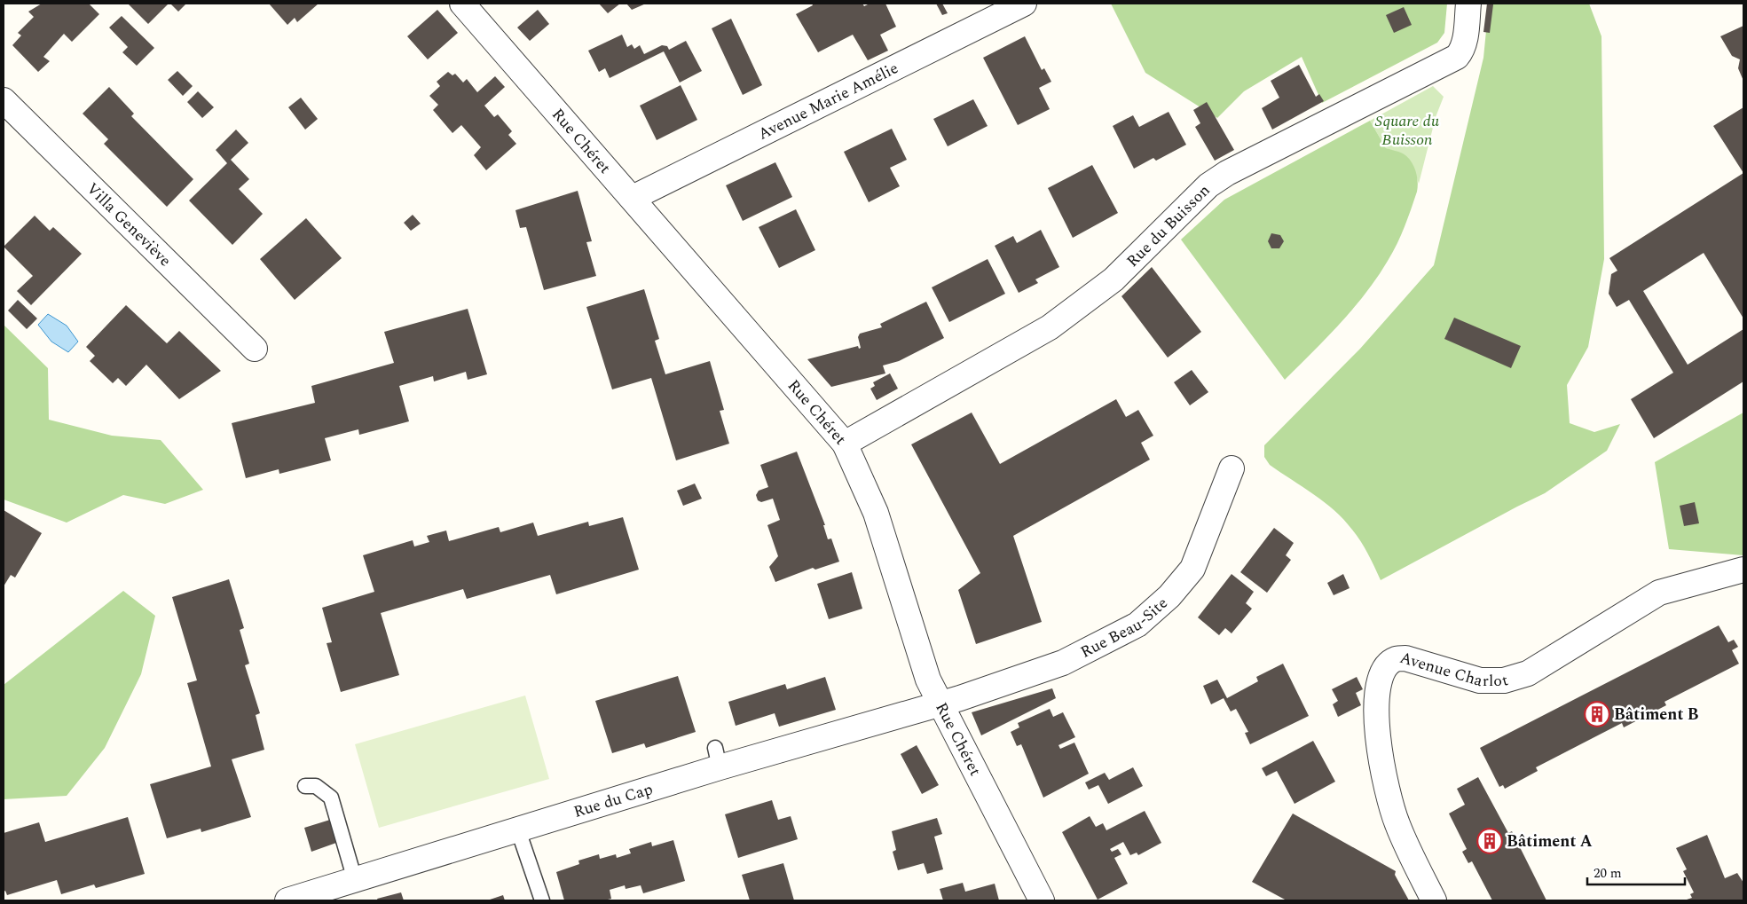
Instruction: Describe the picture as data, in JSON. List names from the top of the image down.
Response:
{
  "streets": {
    "street": [
      "Avenue Marie Amélie",
      "Rue Chéret",
      "Villa Geneviève",
      "Rue du Buisson",
      "Rue Beau-Site",
      "Avenue Charlot",
      "Rue du Cap"
    ]
  },
  "crossings": [
    ["Avenue Marie Amélie", "Rue Chéret"],
    ["Rue Chéret", "Rue du Buisson"],
    ["Rue Chéret", "Rue Beau-Site"],
    ["Rue Chéret", "Rue du Cap"],
    ["Rue Beau-Site", "Rue du Cap"]
  ],
  "parks": ["Square du Buisson"],
  "places": {
    "building": ["Bâtiment B", "Bâtiment A"]
  },
  "scale_bar": "20 m"
}
